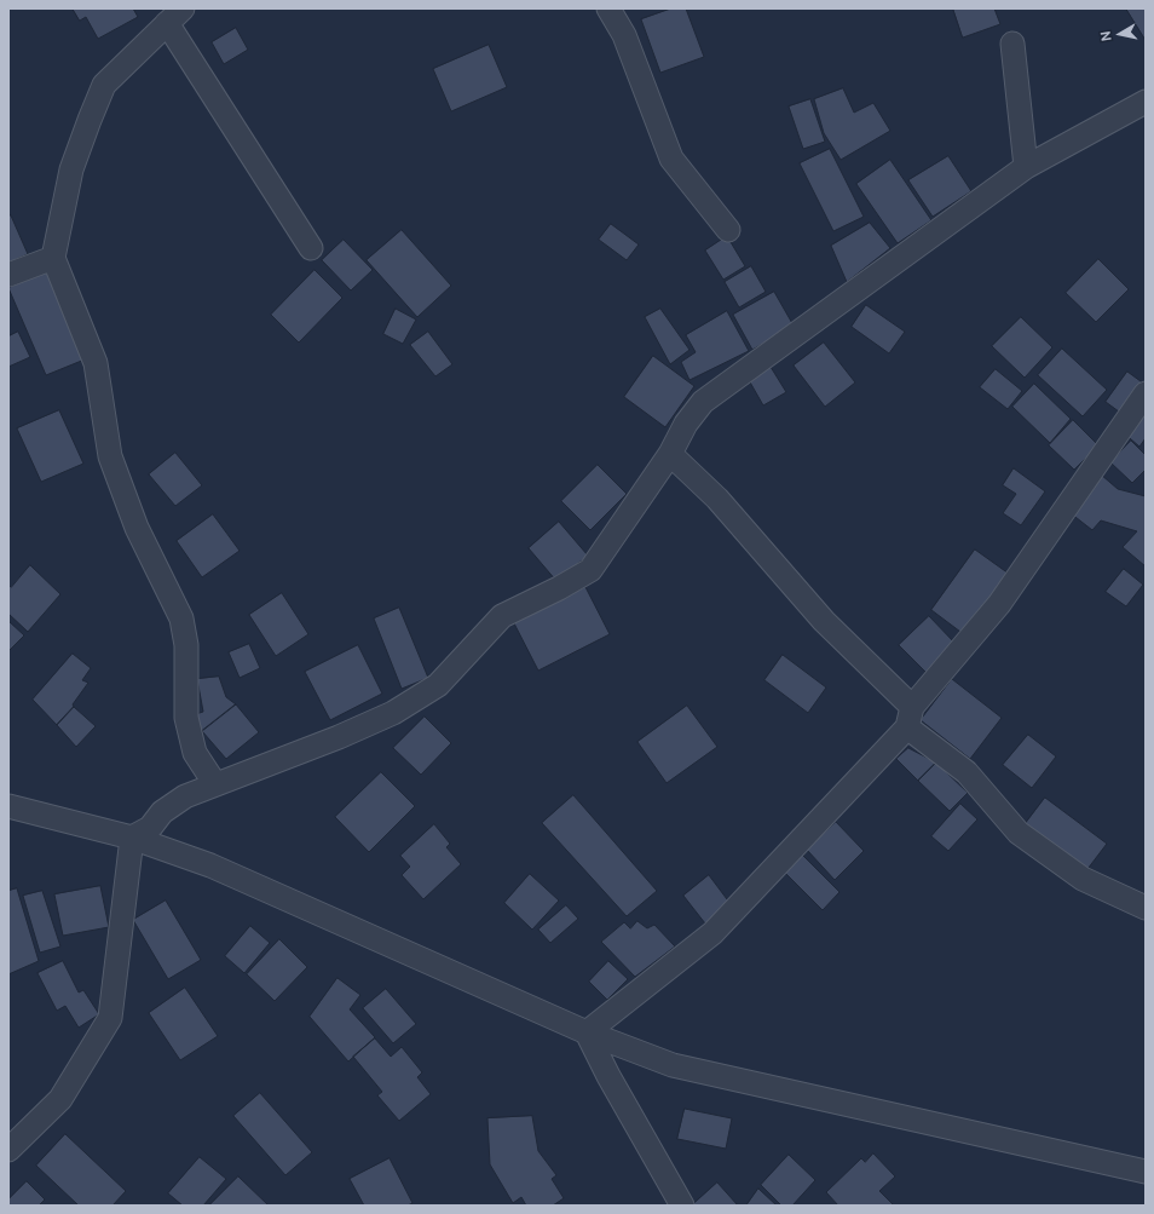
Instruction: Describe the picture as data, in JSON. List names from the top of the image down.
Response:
{
  "north": "left"
}
